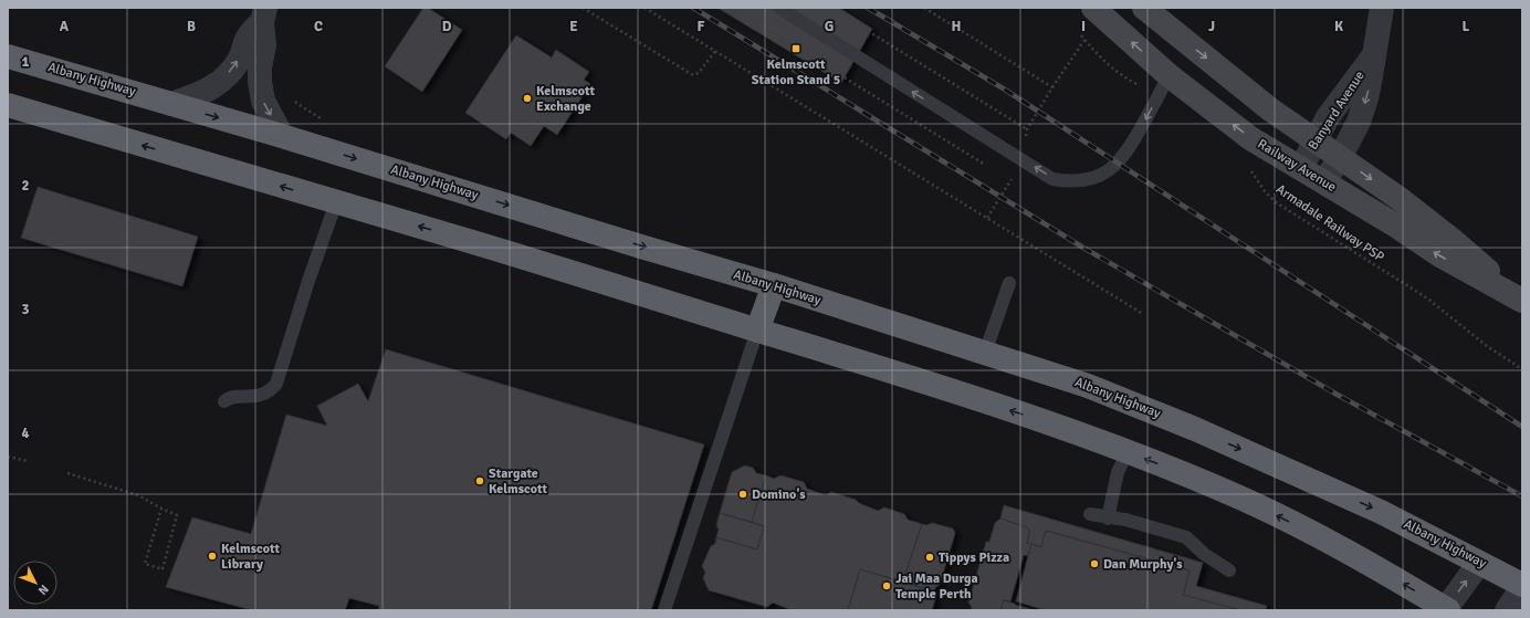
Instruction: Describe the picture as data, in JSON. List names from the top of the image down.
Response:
{
  "streets": {
    "highway": ["Albany Highway"],
    "main road": ["Railway Avenue"],
    "street": ["Banyard Avenue"],
    "path": ["Armadale Railway PSP"]
  },
  "crossings": [
    ["Banyard Avenue", "Railway Avenue"]
  ],
  "places": {
    "transit": ["Kelmscott Station Stand 5"],
    "other": [
      "Kelmscott Exchange",
      "Stargate Kelmscott",
      "Domino's",
      "Kelmscott Library",
      "Tippys Pizza",
      "Dan Murphy's",
      "Jai Maa Durga Temple Perth"
    ]
  },
  "north": "bottom right",
  "grid": {
    "columns": [
      "A",
      "B",
      "C",
      "D",
      "E",
      "F",
      "G",
      "H",
      "I",
      "J",
      "K",
      "L"
    ],
    "rows": [
      "1",
      "2",
      "3",
      "4"
    ]
  }
}
